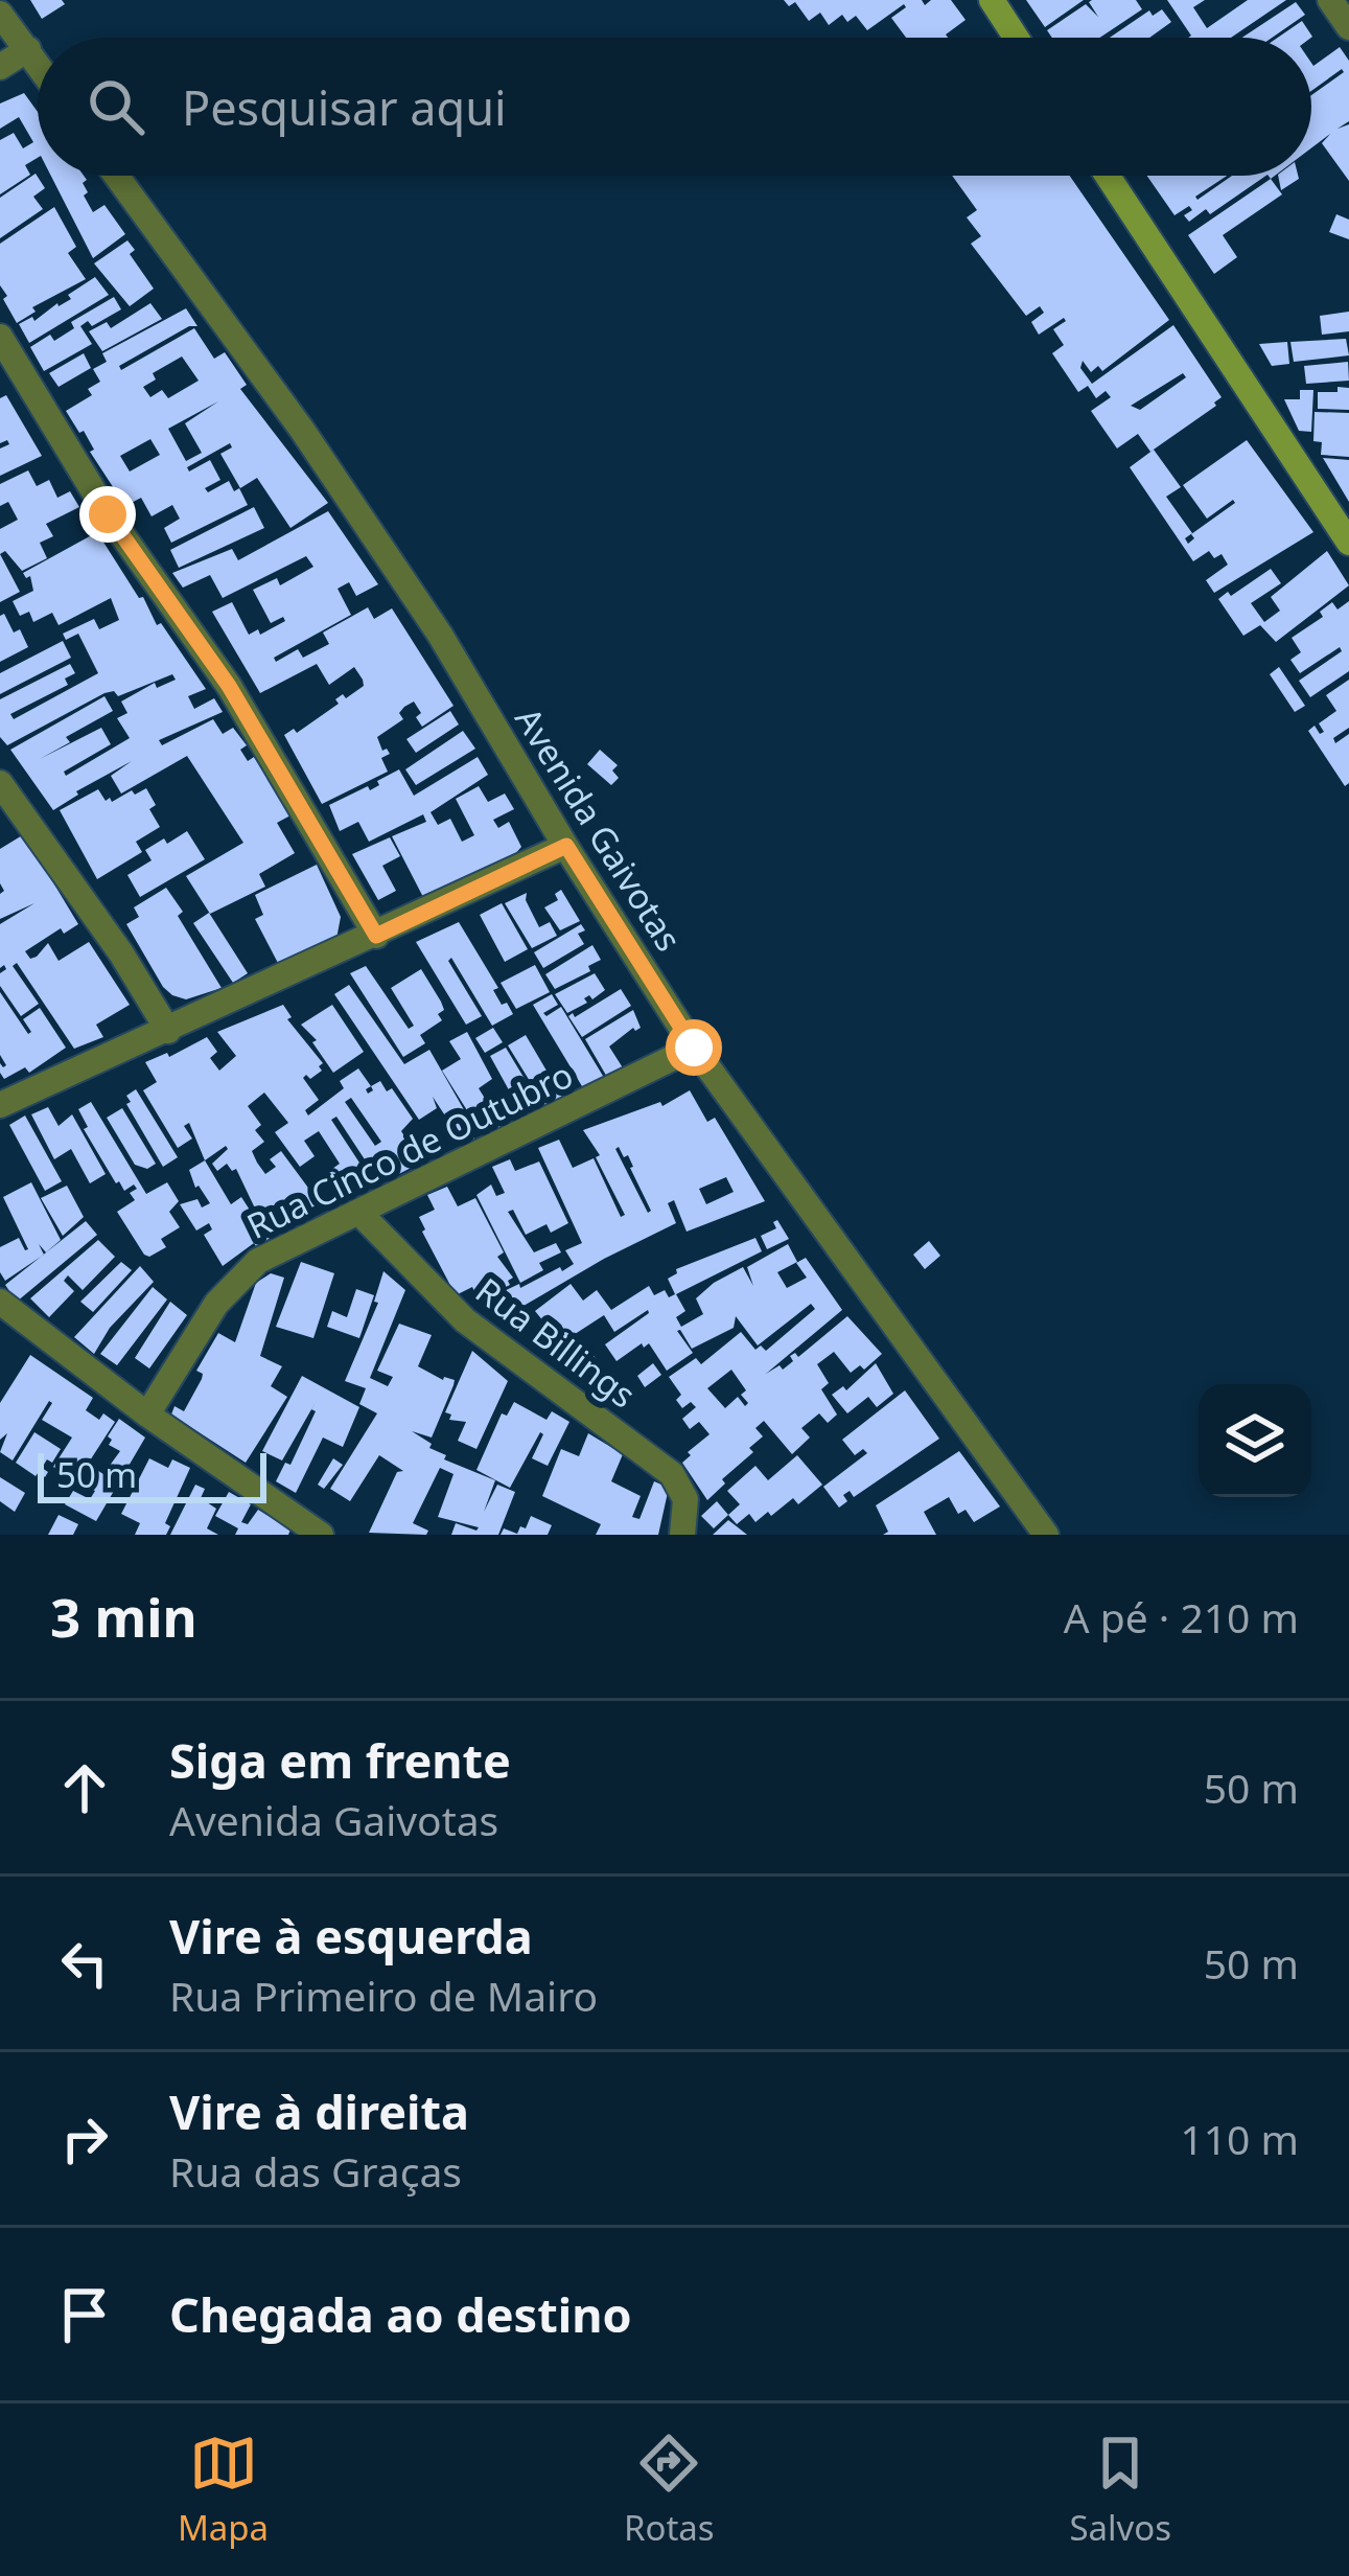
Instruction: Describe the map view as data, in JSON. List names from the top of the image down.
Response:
{
  "streets": {
    "street": ["Avenida Gaivotas", "Rua Cinco de Outubro", "Rua Billings"]
  },
  "crossings": [
    ["Avenida Gaivotas", "Rua Cinco de Outubro"],
    ["Rua Cinco de Outubro", "Rua Billings"]
  ],
  "scale_bar": "50 m",
  "page": {
    "search": "Pesquisar aqui",
    "scale": "50 m",
    "heading": ["3 min", "A pé · 210 m"],
    "list": [
      ["Siga em frente", "Avenida Gaivotas", "50 m"],
      ["Vire à esquerda", "Rua Primeiro de Mairo", "50 m"],
      ["Vire à direita", "Rua das Graças", "110 m"],
      "Chegada ao destino"
    ],
    "nav": ["Mapa", "Rotas", "Salvos"]
  }
}
